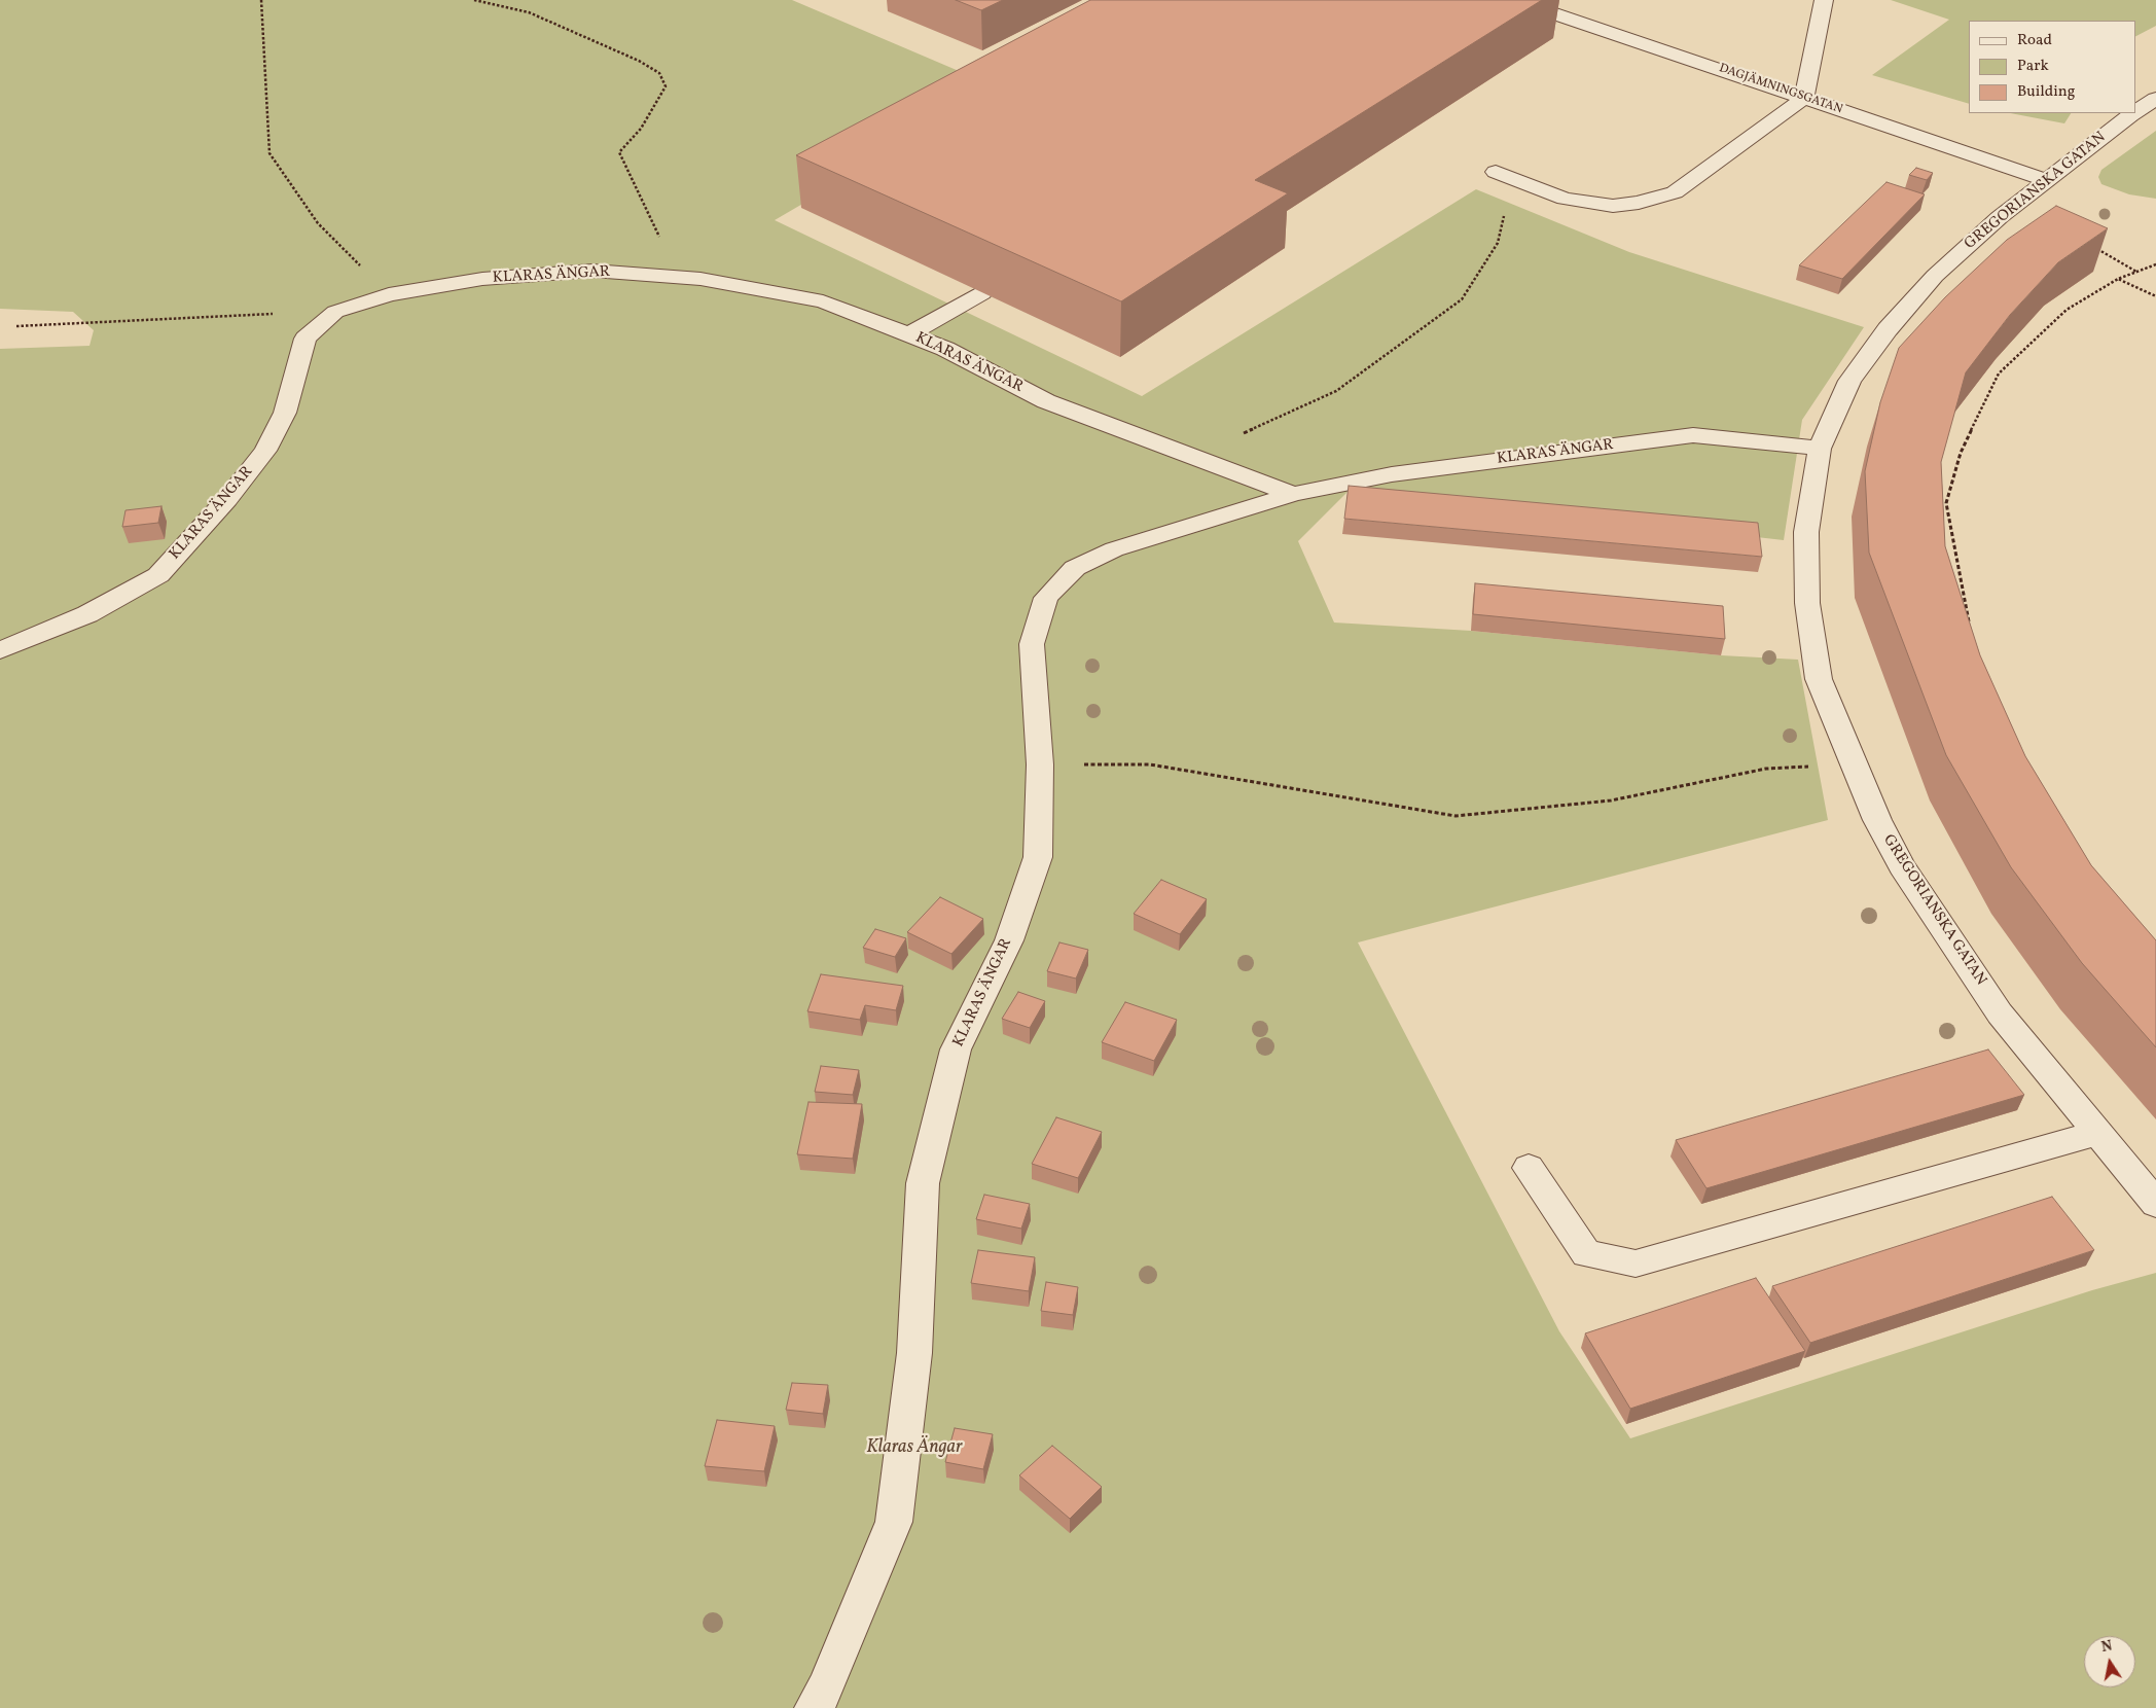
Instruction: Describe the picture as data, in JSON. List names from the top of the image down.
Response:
{
  "streets": {
    "street": ["DAGJÄMNINGSGATAN", "GREGORIANSKA GATAN", "KLARAS ÄNGAR"]
  },
  "crossings": [
    ["DAGJÄMNINGSGATAN", "GREGORIANSKA GATAN"],
    ["GREGORIANSKA GATAN", "KLARAS ÄNGAR"]
  ],
  "parks": ["Klaras Ängar"],
  "legend": ["Road", "Park", "Building"],
  "north": "top"
}
